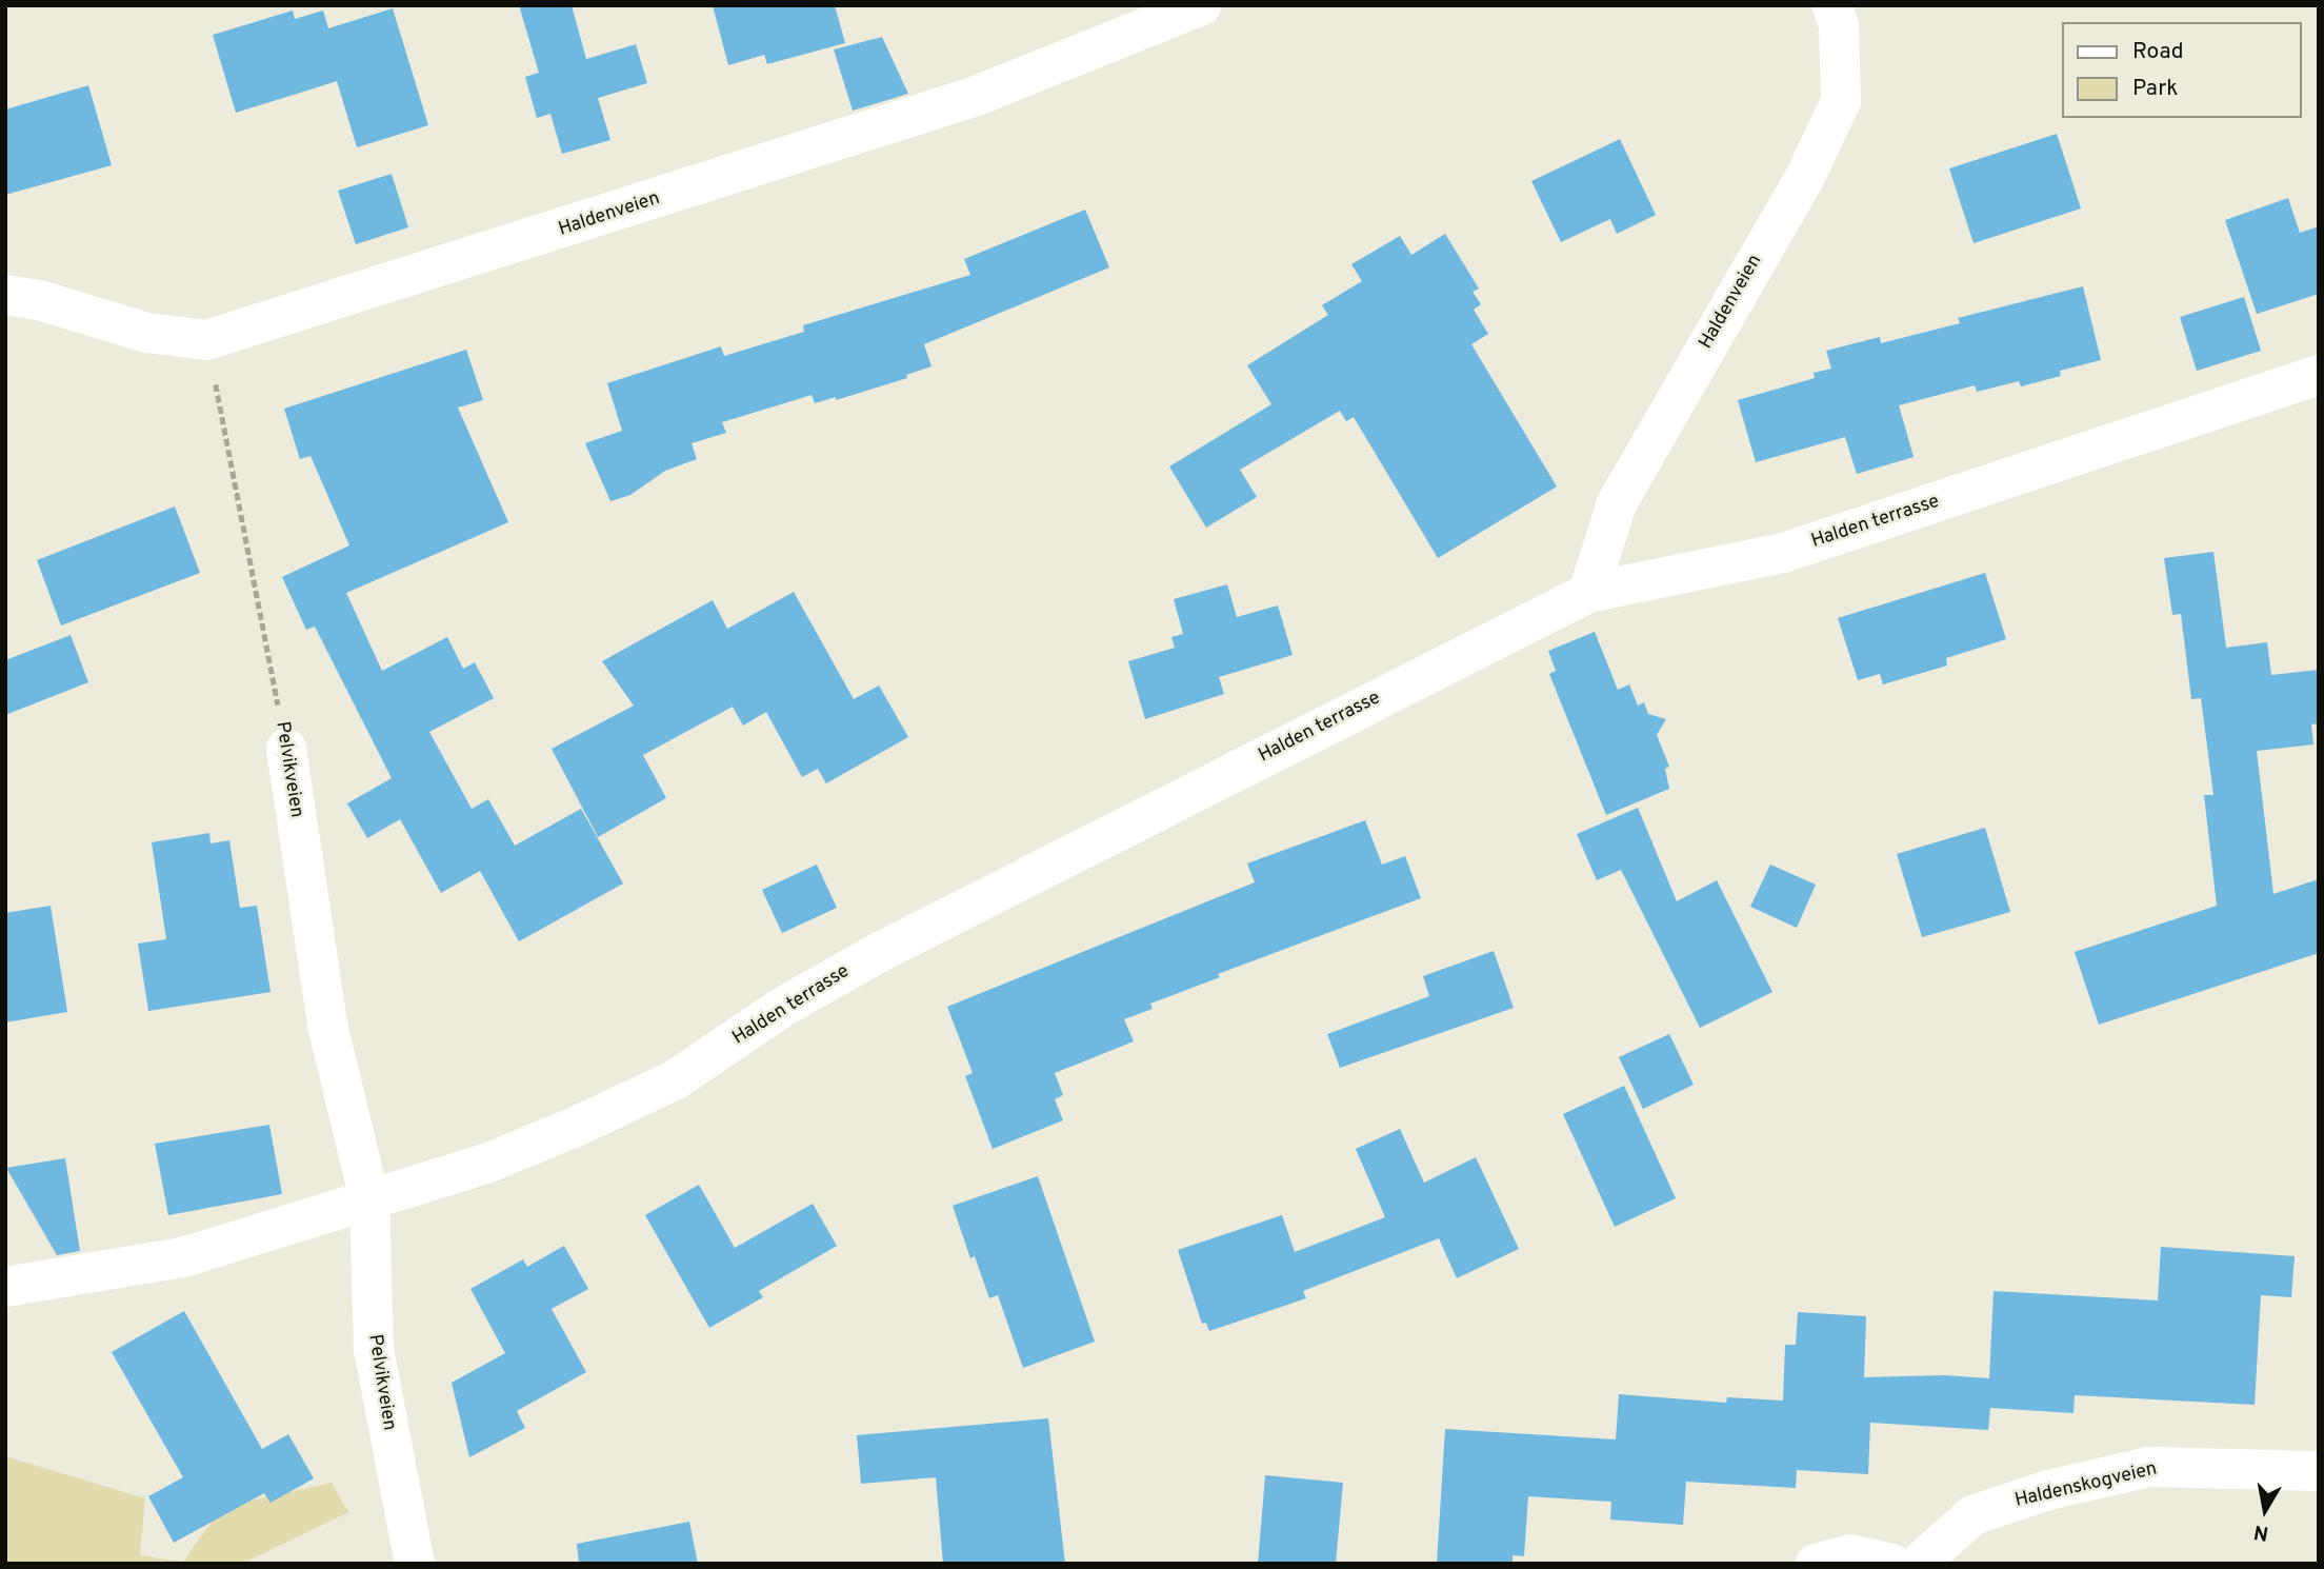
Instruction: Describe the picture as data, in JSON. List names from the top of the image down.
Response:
{
  "streets": {
    "street": [
      "Haldenveien",
      "Halden terrasse",
      "Pelvikveien",
      "Haldenskogveien"
    ]
  },
  "crossings": [
    ["Haldenveien", "Halden terrasse"],
    ["Haldenveien", "Pelvikveien"],
    ["Halden terrasse", "Pelvikveien"]
  ],
  "legend": ["Road", "Park"],
  "north": "bottom"
}
